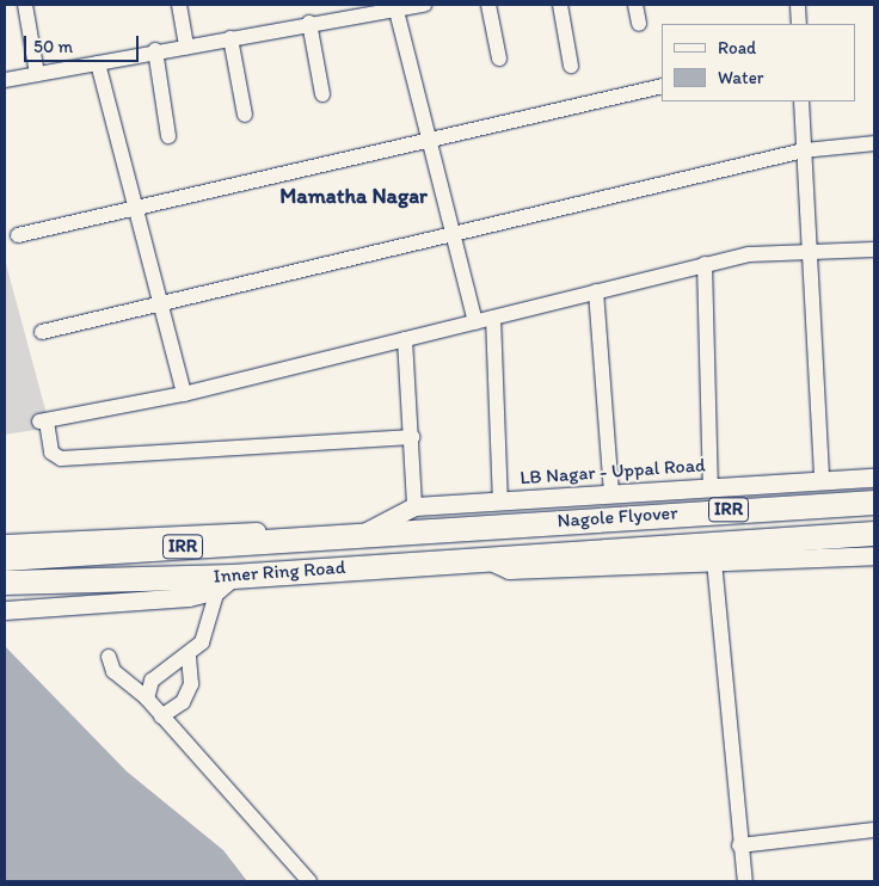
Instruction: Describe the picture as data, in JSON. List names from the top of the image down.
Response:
{
  "streets": {
    "highway": ["IRR", "Nagole Flyover", "Inner Ring Road"],
    "street": ["LB Nagar - Uppal Road"]
  },
  "crossings": [
    ["LB Nagar - Uppal Road", "Nagole Flyover"],
    ["LB Nagar - Uppal Road", "Inner Ring Road"],
    ["Nagole Flyover", "Inner Ring Road"]
  ],
  "districts": ["Mamatha Nagar"],
  "legend": ["Road", "Water"],
  "scale_bar": "50 m"
}
